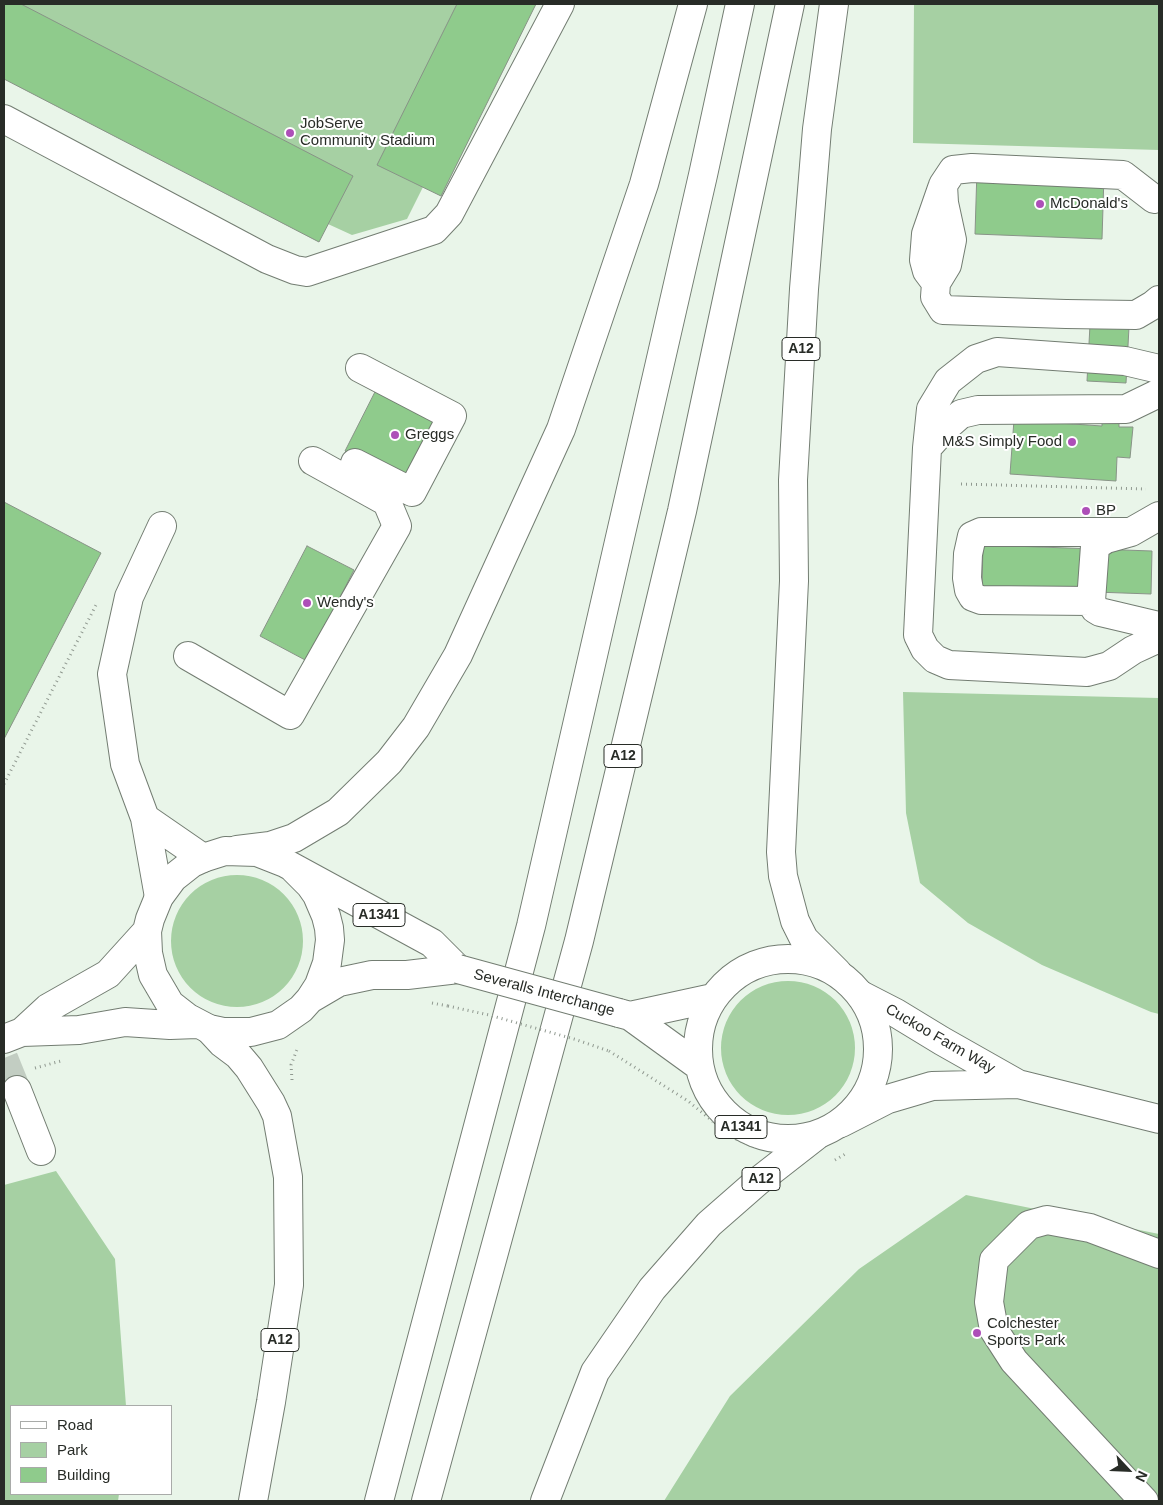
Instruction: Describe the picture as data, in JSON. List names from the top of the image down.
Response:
{
  "streets": {
    "main road": [
      "A12",
      "A1341",
      "Severalls Interchange",
      "Cuckoo Farm Way"
    ]
  },
  "crossings": [
    ["A12", "A1341"],
    ["A12", "Severalls Interchange"],
    ["A1341", "Severalls Interchange"],
    ["A1341", "Cuckoo Farm Way"]
  ],
  "places": [
    "JobServe Community Stadium",
    "McDonald's",
    "Greggs",
    "M&S Simply Food",
    "BP",
    "Wendy's",
    "Colchester Sports Park"
  ],
  "legend": ["Road", "Park", "Building"],
  "north": "bottom right"
}
